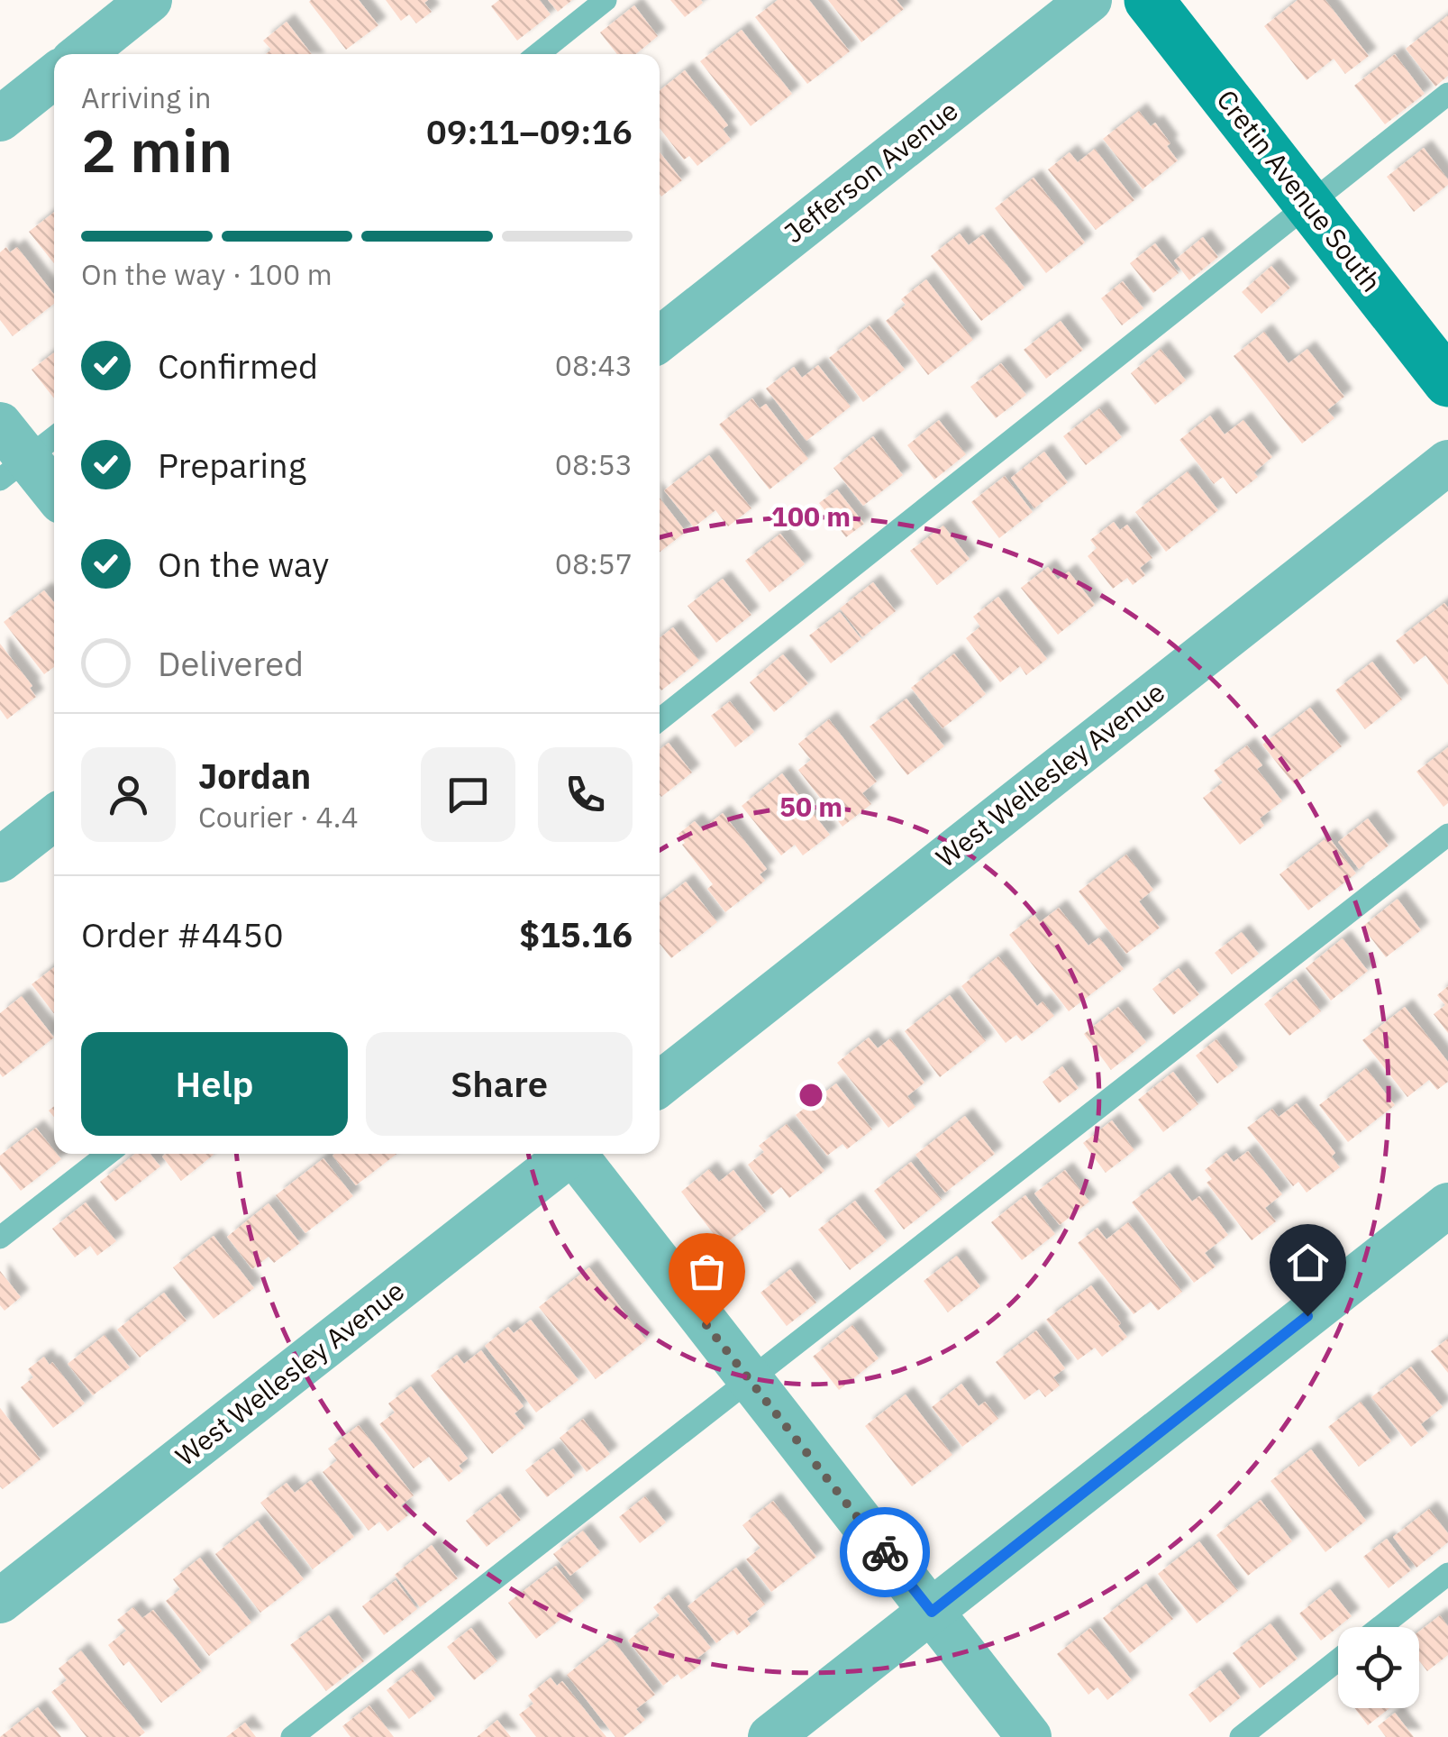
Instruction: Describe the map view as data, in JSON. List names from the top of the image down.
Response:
{
  "streets": {
    "main road": ["Cretin Avenue South"],
    "street": ["Jefferson Avenue", "West Wellesley Avenue"]
  },
  "page": {
    "heading": ["2 min", "Arriving in", "09:11–09:16"],
    "panel": [
      "Jordan",
      "Courier · 4.4",
      "Order #4450",
      "$15.16"
    ],
    "bar": "On the way · 100 m",
    "list": [
      ["Confirmed", "08:43"],
      ["Preparing", "08:53"],
      ["On the way", "08:57"],
      "Delivered"
    ],
    "buttons": ["Help", "Share"]
  },
  "rings": ["100 m", "50 m"]
}
